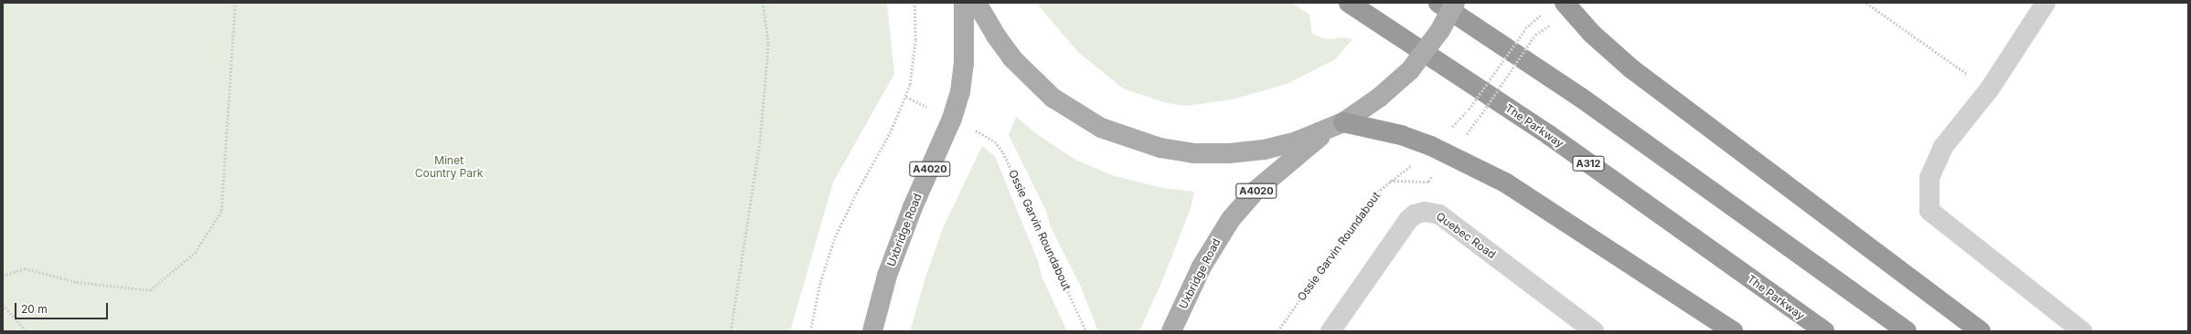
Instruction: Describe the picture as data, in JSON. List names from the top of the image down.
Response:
{
  "streets": {
    "highway": ["The Parkway", "A312"],
    "main road": ["A4020", "Uxbridge Road"],
    "street": ["Quebec Road"],
    "path": ["Ossie Garvin Roundabout"]
  },
  "parks": ["Minet Country Park"],
  "scale_bar": "20 m"
}
